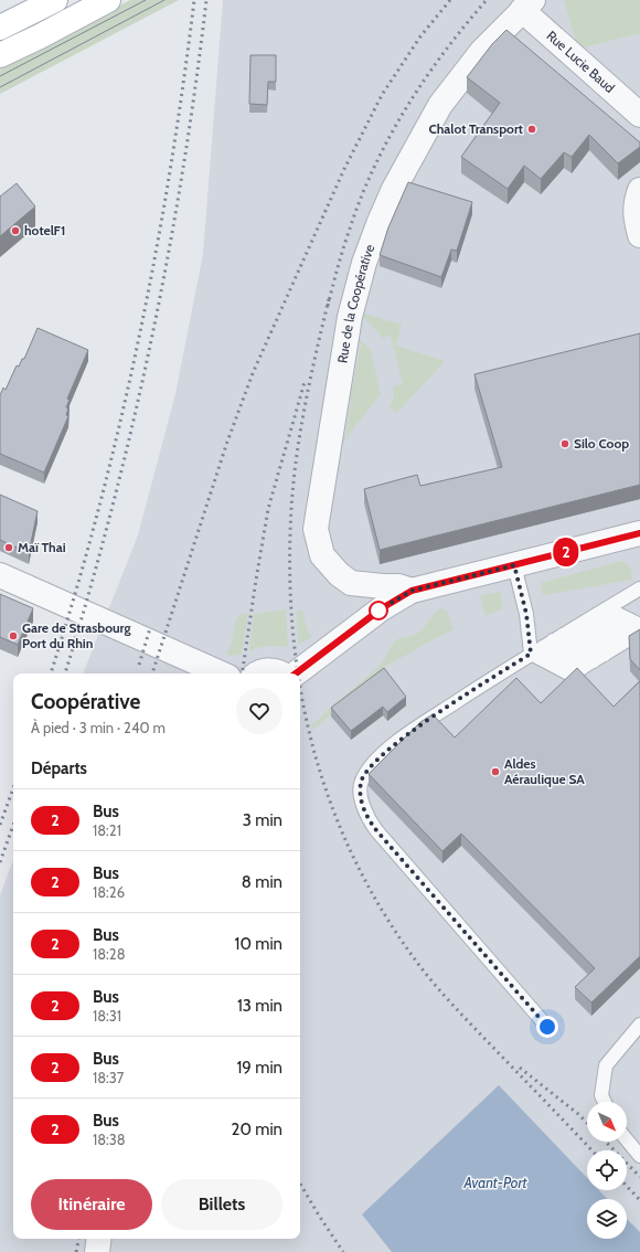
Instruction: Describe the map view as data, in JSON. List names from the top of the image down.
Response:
{
  "streets": {
    "street": ["Rue Lucie Baud", "Rue de la Coopérative"]
  },
  "crossings": [
    ["Rue Lucie Baud", "Rue de la Coopérative"]
  ],
  "water": ["Avant-Port"],
  "places": [
    "Chalot Transport",
    "hotelF1",
    "Silo Coop",
    "Maï Thai",
    "Gare de Strasbourg Port du Rhin",
    "Aldes Aéraulique SA"
  ],
  "lines": ["bus line 2"],
  "north": "bottom right",
  "page": {
    "on_map": "2",
    "heading": [
      ["Coopérative", "À pied · 3 min · 240 m"],
      "Départs"
    ],
    "list": [
      {
        "mark": "2",
        "name": "Bus",
        "note": "18:21",
        "value": "3 min"
      },
      {
        "mark": "2",
        "name": "Bus",
        "note": "18:26",
        "value": "8 min"
      },
      {
        "mark": "2",
        "name": "Bus",
        "note": "18:28",
        "value": "10 min"
      },
      {
        "mark": "2",
        "name": "Bus",
        "note": "18:31",
        "value": "13 min"
      },
      {
        "mark": "2",
        "name": "Bus",
        "note": "18:37",
        "value": "19 min"
      },
      {
        "mark": "2",
        "name": "Bus",
        "note": "18:38",
        "value": "20 min"
      }
    ],
    "buttons": ["Itinéraire", "Billets"]
  }
}
